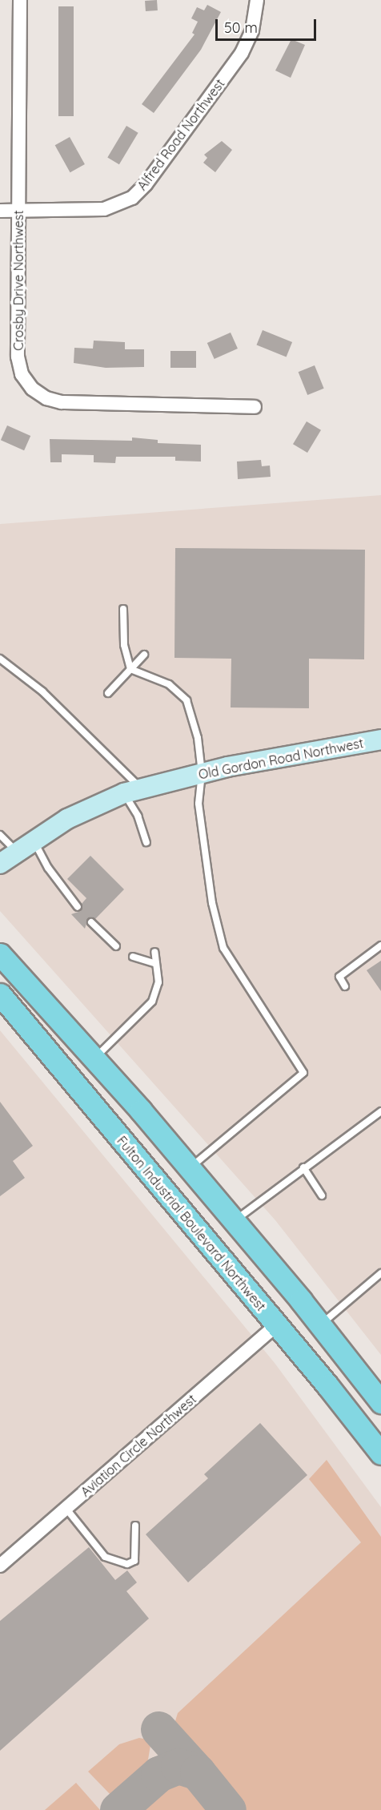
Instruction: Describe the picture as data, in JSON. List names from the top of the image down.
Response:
{
  "streets": {
    "main road": ["Old Gordon Road Northwest", "Fulton Industrial Boulevard Northwest"],
    "street": ["Alfred Road Northwest", "Crosby Drive Northwest", "Aviation Circle Northwest"]
  },
  "crossings": [
    ["Alfred Road Northwest", "Crosby Drive Northwest"],
    ["Fulton Industrial Boulevard Northwest", "Aviation Circle Northwest"]
  ],
  "scale_bar": "50 m"
}
